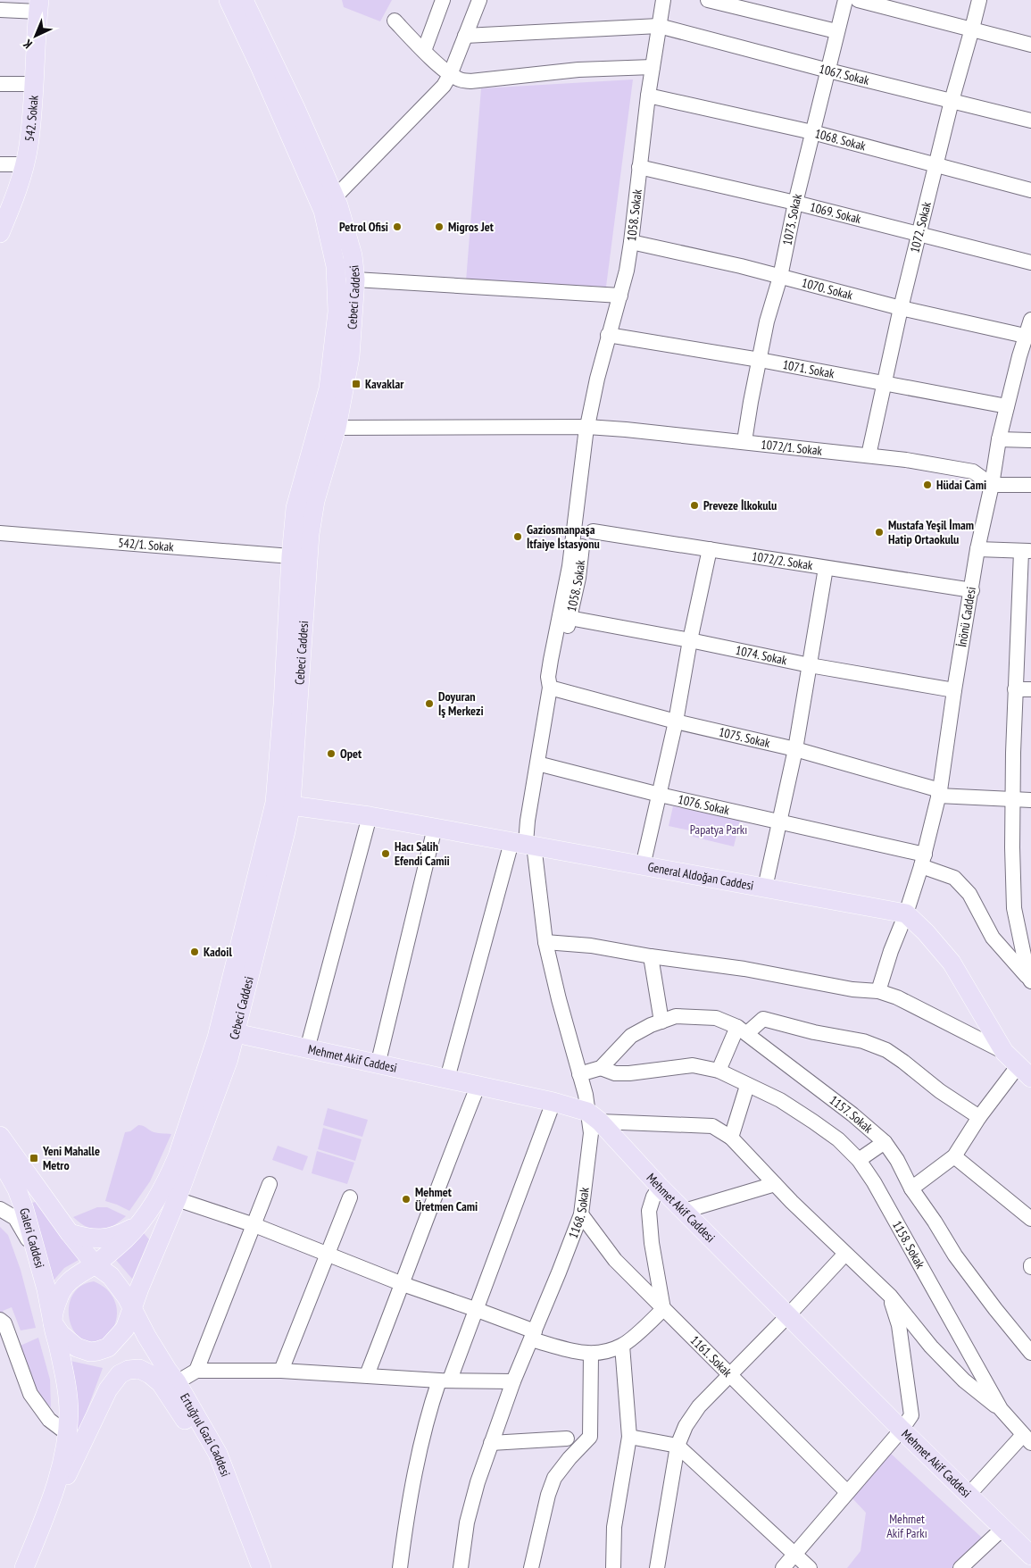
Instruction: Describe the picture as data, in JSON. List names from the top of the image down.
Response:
{
  "streets": {
    "main road": [
      "542. Sokak",
      "Cebeci Caddesi",
      "General Aldoğan Caddesi",
      "Mehmet Akif Caddesi",
      "Galeri Caddesi",
      "Ertuğrul Gazi Caddesi"
    ],
    "street": [
      "1067. Sokak",
      "1068. Sokak",
      "1069. Sokak",
      "1058. Sokak",
      "1073. Sokak",
      "1072. Sokak",
      "1070. Sokak",
      "1071. Sokak",
      "1072/1. Sokak",
      "542/1. Sokak",
      "1072/2. Sokak",
      "İnönü Caddesi",
      "1074. Sokak",
      "1075. Sokak",
      "1076. Sokak",
      "1157. Sokak",
      "1168. Sokak",
      "1158. Sokak",
      "1161. Sokak"
    ]
  },
  "crossings": [
    ["1067. Sokak", "1058. Sokak"],
    ["1067. Sokak", "1073. Sokak"],
    ["1067. Sokak", "1072. Sokak"],
    ["1068. Sokak", "1058. Sokak"],
    ["1068. Sokak", "1073. Sokak"],
    ["1068. Sokak", "1072. Sokak"],
    ["1069. Sokak", "1058. Sokak"],
    ["1069. Sokak", "1073. Sokak"],
    ["1069. Sokak", "1072. Sokak"],
    ["1058. Sokak", "1070. Sokak"],
    ["1058. Sokak", "1071. Sokak"],
    ["1058. Sokak", "1072/1. Sokak"],
    ["1058. Sokak", "1072/2. Sokak"],
    ["1058. Sokak", "1074. Sokak"],
    ["1058. Sokak", "1075. Sokak"],
    ["1058. Sokak", "1076. Sokak"],
    ["1058. Sokak", "General Aldoğan Caddesi"],
    ["1058. Sokak", "1168. Sokak"],
    ["1073. Sokak", "1070. Sokak"],
    ["1073. Sokak", "1071. Sokak"],
    ["1073. Sokak", "1072/1. Sokak"],
    ["1072. Sokak", "1070. Sokak"],
    ["1072. Sokak", "1071. Sokak"],
    ["1072. Sokak", "1072/1. Sokak"],
    ["1070. Sokak", "İnönü Caddesi"],
    ["Cebeci Caddesi", "1072/1. Sokak"],
    ["Cebeci Caddesi", "542/1. Sokak"],
    ["Cebeci Caddesi", "General Aldoğan Caddesi"],
    ["Cebeci Caddesi", "Mehmet Akif Caddesi"],
    ["Cebeci Caddesi", "Galeri Caddesi"],
    ["Cebeci Caddesi", "Ertuğrul Gazi Caddesi"],
    ["1071. Sokak", "İnönü Caddesi"],
    ["1072/1. Sokak", "İnönü Caddesi"],
    ["1072/2. Sokak", "İnönü Caddesi"],
    ["İnönü Caddesi", "1074. Sokak"],
    ["İnönü Caddesi", "1075. Sokak"],
    ["İnönü Caddesi", "1076. Sokak"],
    ["İnönü Caddesi", "General Aldoğan Caddesi"],
    ["General Aldoğan Caddesi", "1168. Sokak"],
    ["Mehmet Akif Caddesi", "1168. Sokak"],
    ["1157. Sokak", "1158. Sokak"],
    ["1168. Sokak", "1161. Sokak"],
    ["Galeri Caddesi", "Ertuğrul Gazi Caddesi"]
  ],
  "parks": ["Papatya Parkı", "Mehmet Akif Parkı"],
  "places": {
    "other": [
      "Petrol Ofisi",
      "Migros Jet",
      "Hüdai Cami",
      "Preveze İlkokulu",
      "Mustafa Yeşil İmam Hatip Ortaokulu",
      "Gaziosmanpaşa İtfaiye İstasyonu",
      "Doyuran İş Merkezi",
      "Opet",
      "Hacı Salih Efendi Camii",
      "Kadoil",
      "Mehmet Üretmen Cami"
    ],
    "transit": ["Kavaklar", "Yeni Mahalle Metro"]
  },
  "north": "bottom left"
}
